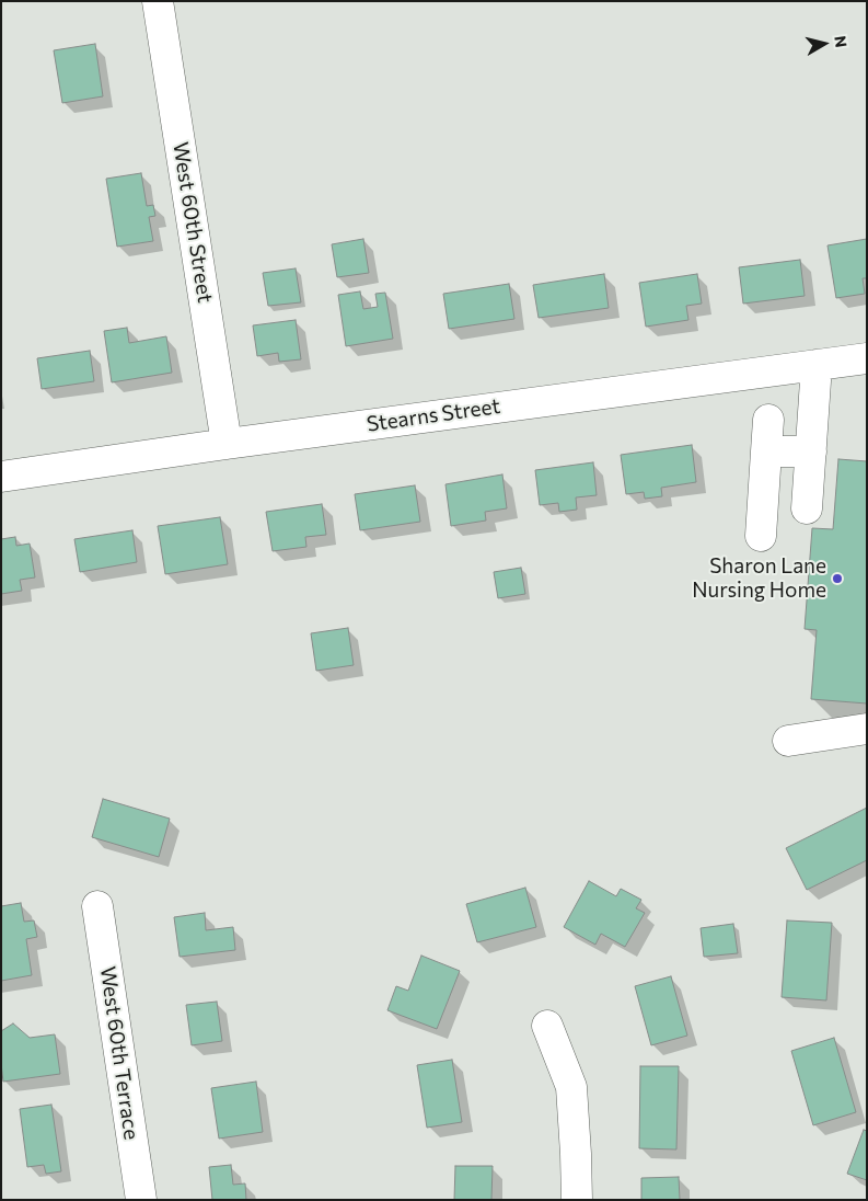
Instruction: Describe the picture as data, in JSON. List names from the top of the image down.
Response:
{
  "streets": {
    "street": ["West 60th Street", "Stearns Street", "West 60th Terrace"]
  },
  "crossings": [
    ["West 60th Street", "Stearns Street"]
  ],
  "places": ["Sharon Lane Nursing Home"],
  "north": "right"
}
